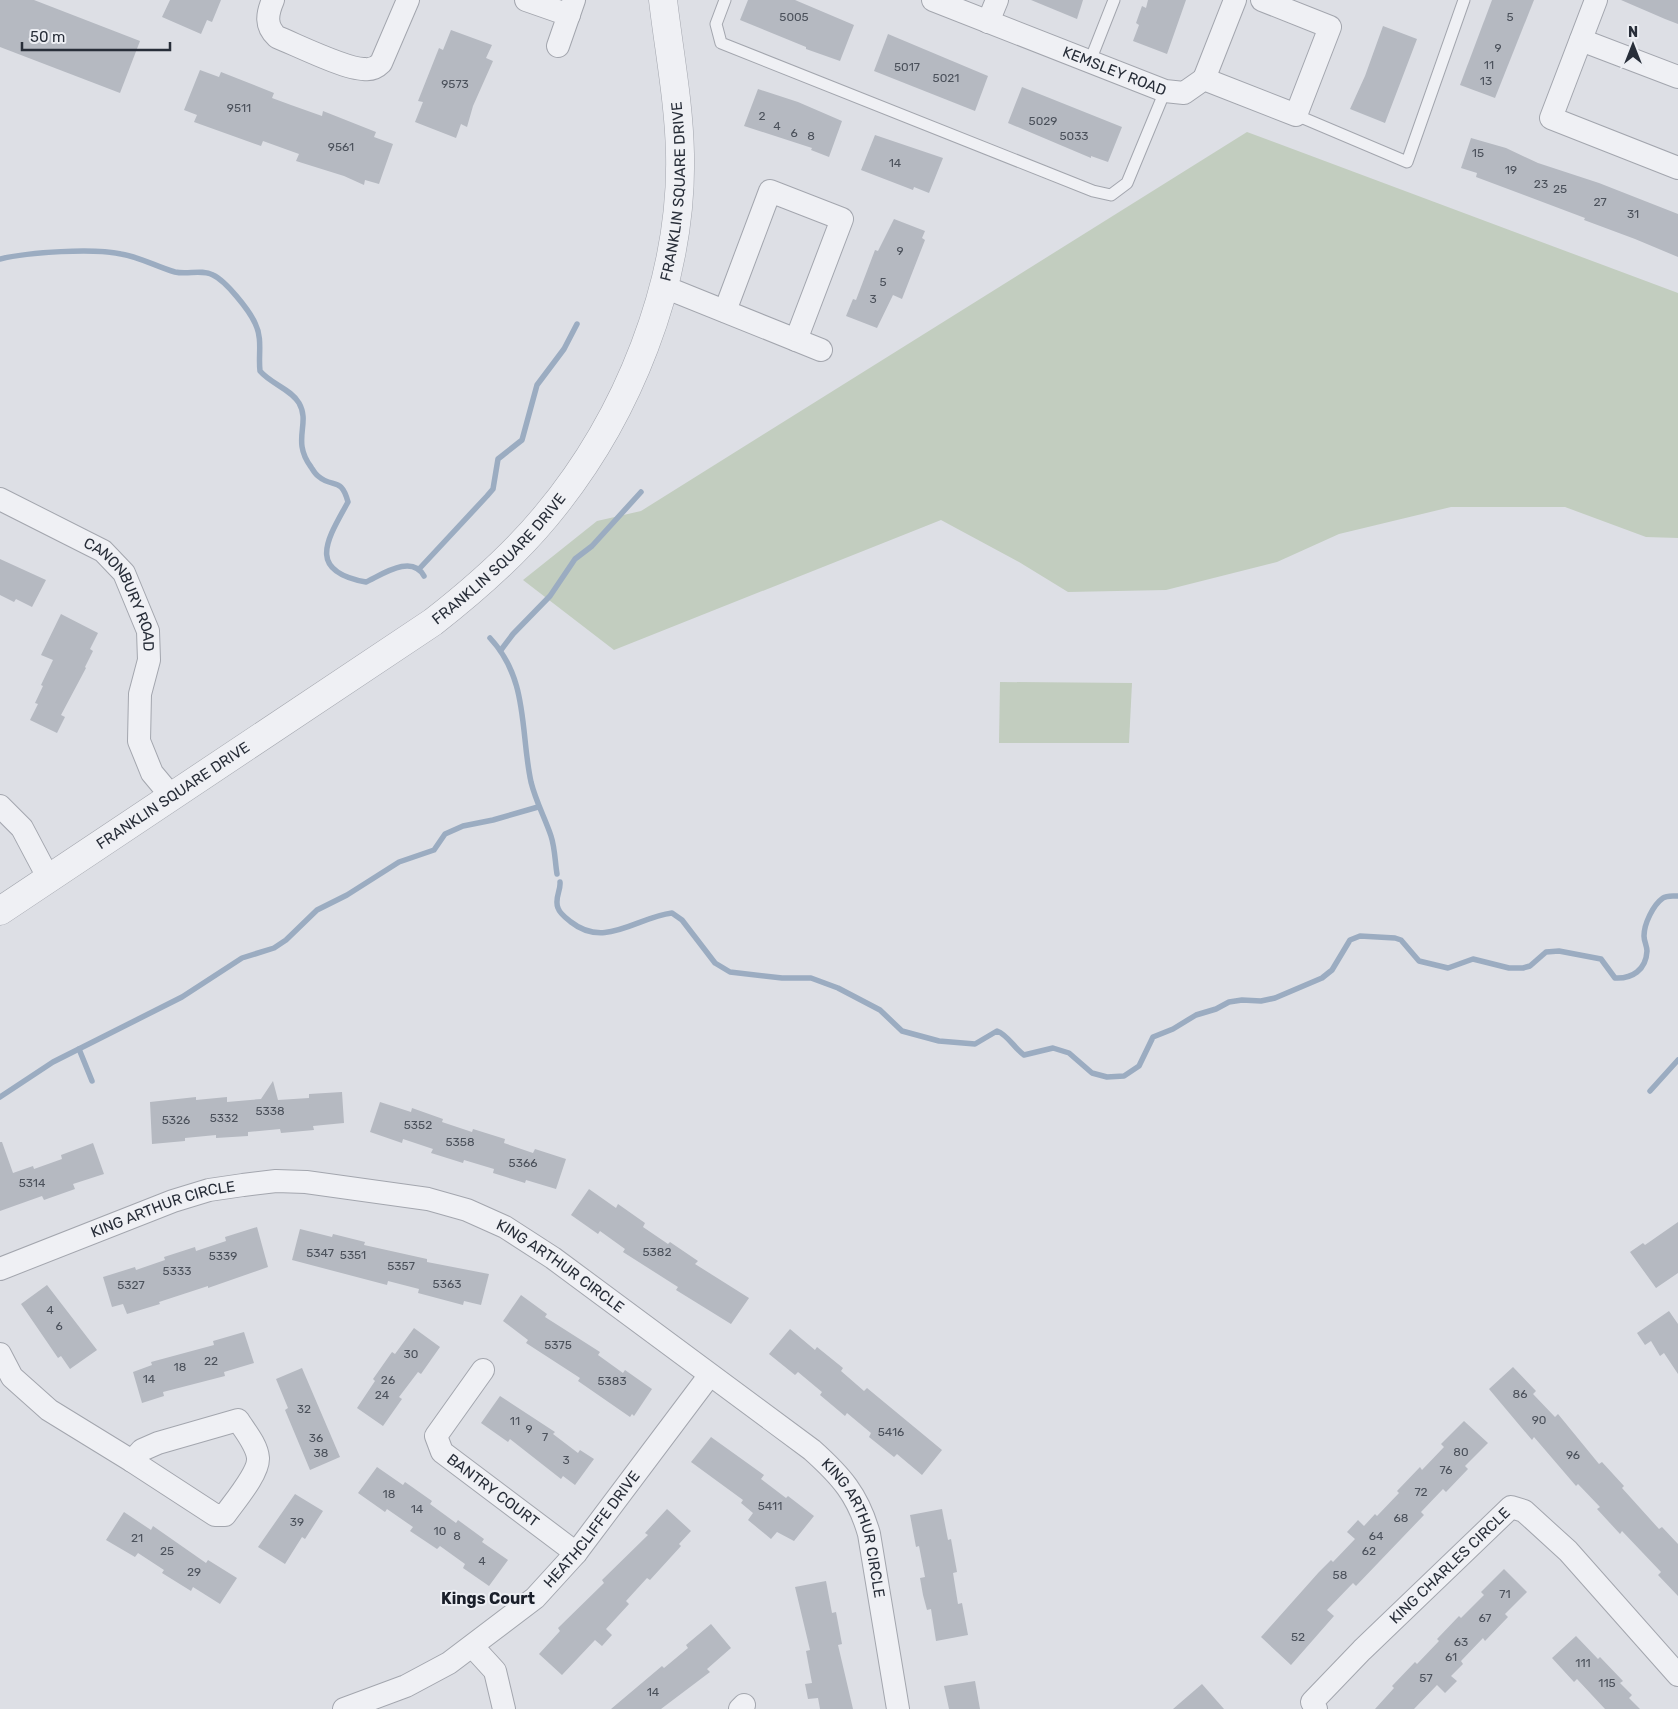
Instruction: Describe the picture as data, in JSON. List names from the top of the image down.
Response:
{
  "streets": {
    "street": [
      "KEMSLEY ROAD",
      "FRANKLIN SQUARE DRIVE",
      "CANONBURY ROAD",
      "KING ARTHUR CIRCLE",
      "BANTRY COURT",
      "HEATHCLIFFE DRIVE",
      "KING CHARLES CIRCLE"
    ]
  },
  "crossings": [
    ["FRANKLIN SQUARE DRIVE", "CANONBURY ROAD"],
    ["KING ARTHUR CIRCLE", "HEATHCLIFFE DRIVE"],
    ["BANTRY COURT", "HEATHCLIFFE DRIVE"]
  ],
  "districts": ["Kings Court"],
  "house_numbers": [
    "5005",
    "5",
    "9",
    "11",
    "5017",
    "5021",
    "13",
    "9573",
    "9511",
    "2",
    "5029",
    "4",
    "6",
    "8",
    "5033",
    "9561",
    "15",
    "14",
    "19",
    "23",
    "25",
    "27",
    "31",
    "9",
    "5",
    "3",
    "5338",
    "5332",
    "5326",
    "5352",
    "5358",
    "5366",
    "5314",
    "5382",
    "5347",
    "5351",
    "5339",
    "5357",
    "5333",
    "5363",
    "5327",
    "4",
    "6",
    "5375",
    "30",
    "22",
    "18",
    "14",
    "26",
    "5383",
    "86",
    "24",
    "32",
    "90",
    "11",
    "9",
    "5416",
    "7",
    "36",
    "80",
    "38",
    "96",
    "3",
    "76",
    "72",
    "18",
    "5411",
    "14",
    "68",
    "39",
    "10",
    "8",
    "64",
    "21",
    "25",
    "62",
    "4",
    "29",
    "58",
    "71",
    "67",
    "52",
    "63",
    "61",
    "111",
    "57",
    "115",
    "14"
  ],
  "scale_bar": "50 m",
  "north": "top"
}
